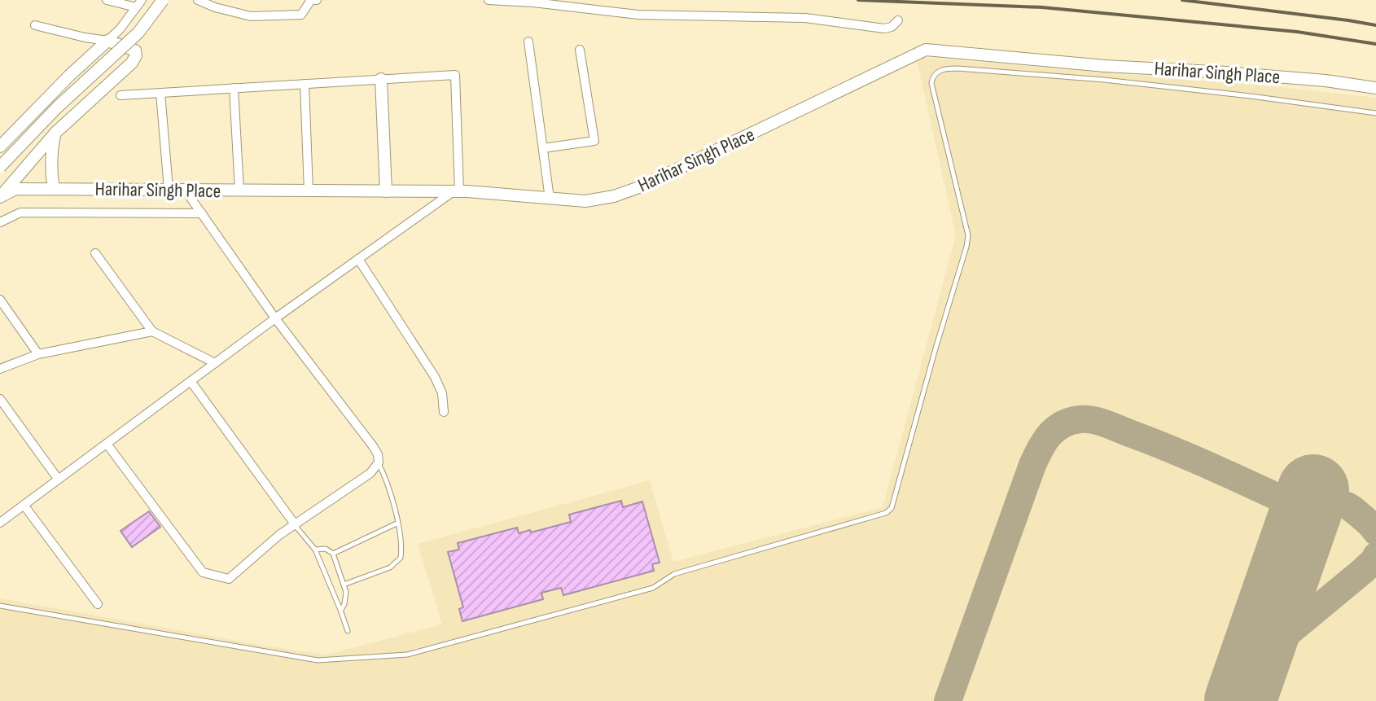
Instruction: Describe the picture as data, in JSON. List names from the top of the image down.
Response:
{
  "streets": {
    "street": ["Harihar Singh Place"]
  }
}
